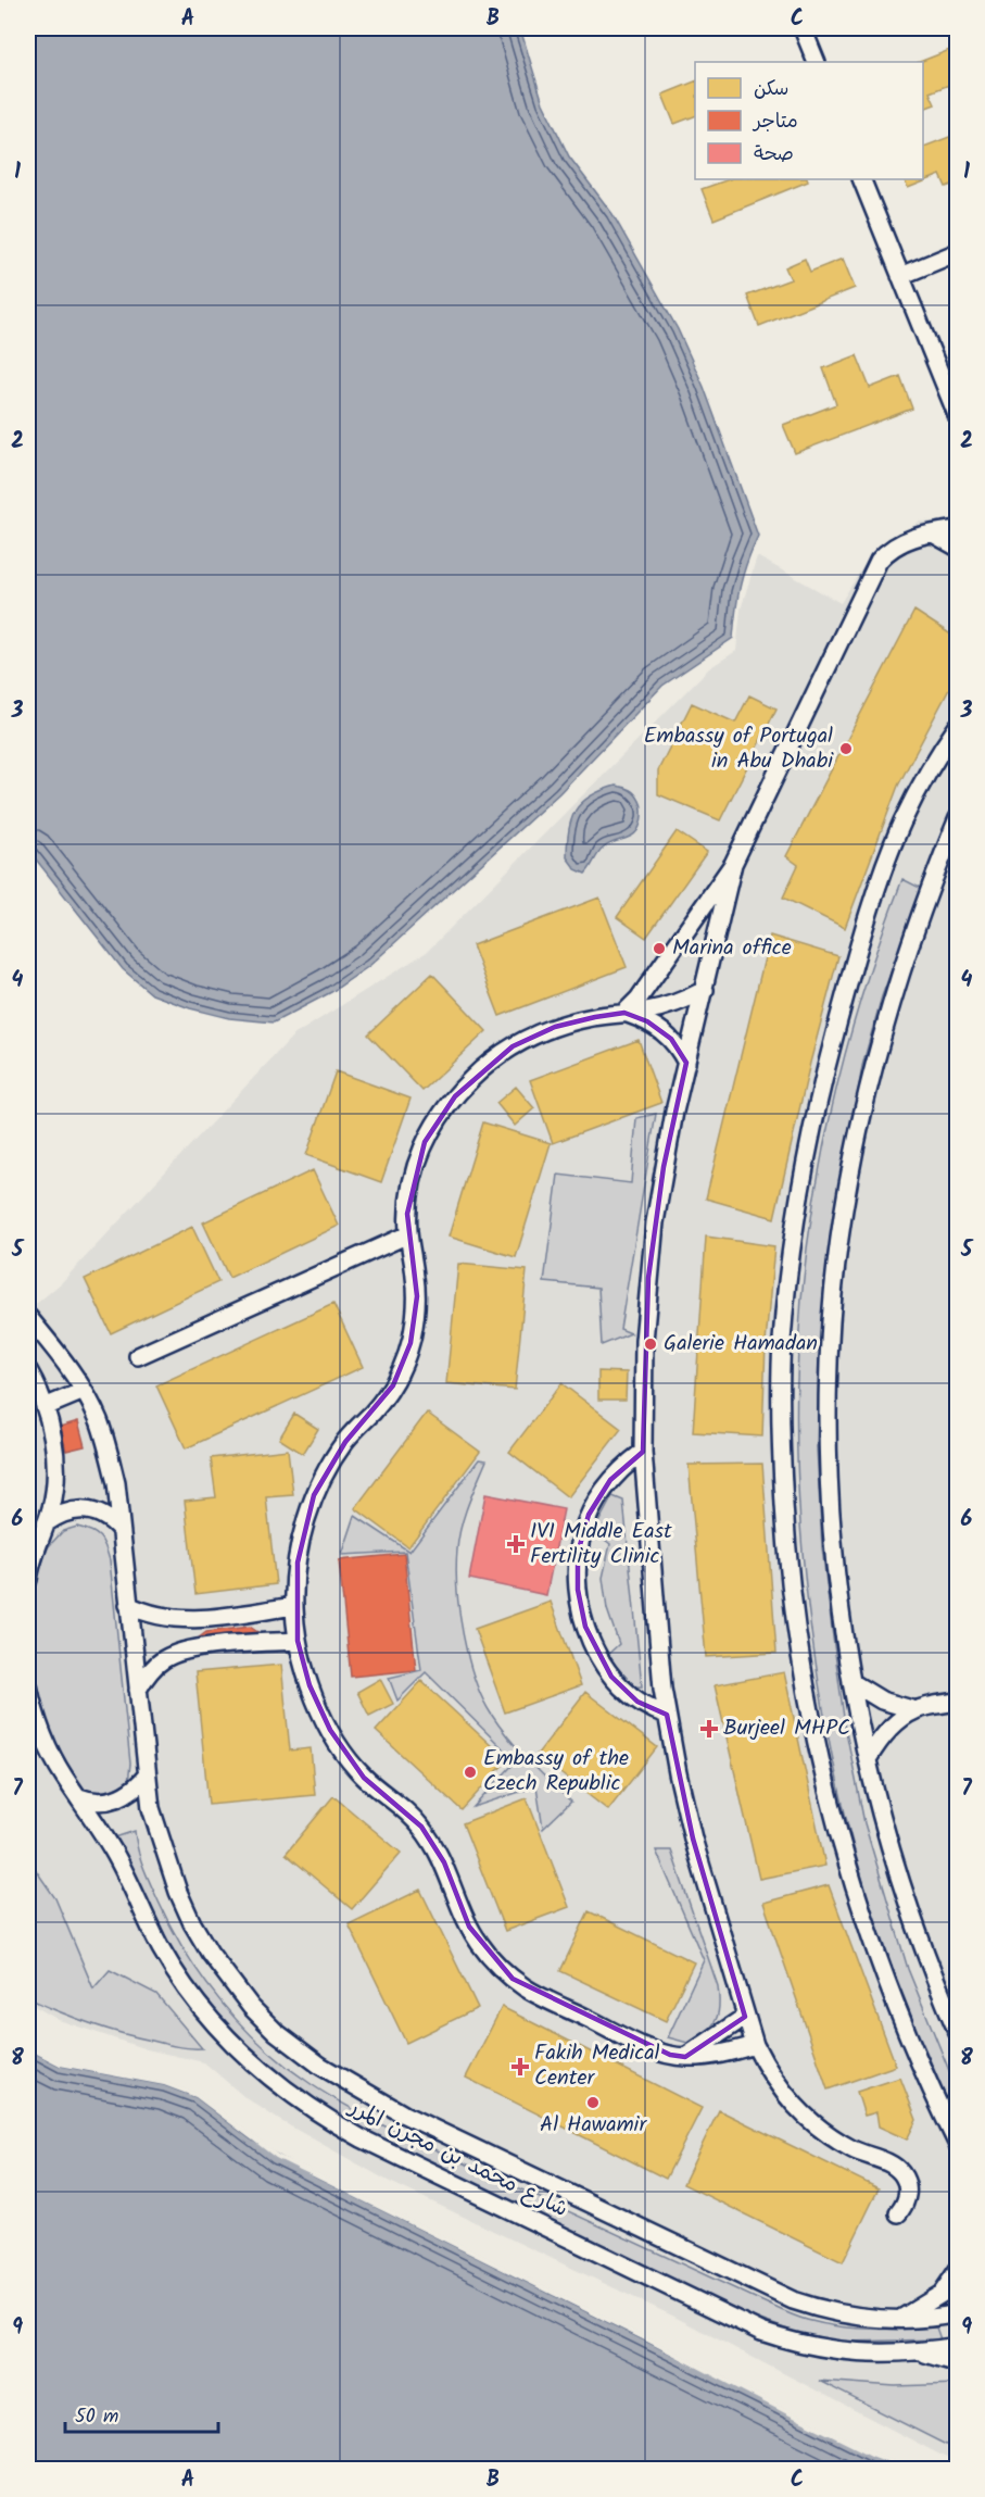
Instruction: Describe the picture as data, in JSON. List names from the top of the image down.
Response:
{
  "streets": {
    "street": ["شارع محمد بن مجرن المرر"]
  },
  "places": {
    "other": [
      "Embassy of Portugal in Abu Dhabi",
      "Marina office",
      "Galerie Hamadan",
      "Embassy of the Czech Republic",
      "Al Hawamir"
    ],
    "health": ["IVI Middle East Fertility Clinic", "Burjeel MHPC", "Fakih Medical Center"]
  },
  "legend": ["سكن", "متاجر", "صحة"],
  "scale_bar": "50 m",
  "grid": {
    "columns": ["A", "B", "C"],
    "rows": [
      "1",
      "2",
      "3",
      "4",
      "5",
      "6",
      "7",
      "8",
      "9"
    ]
  }
}
